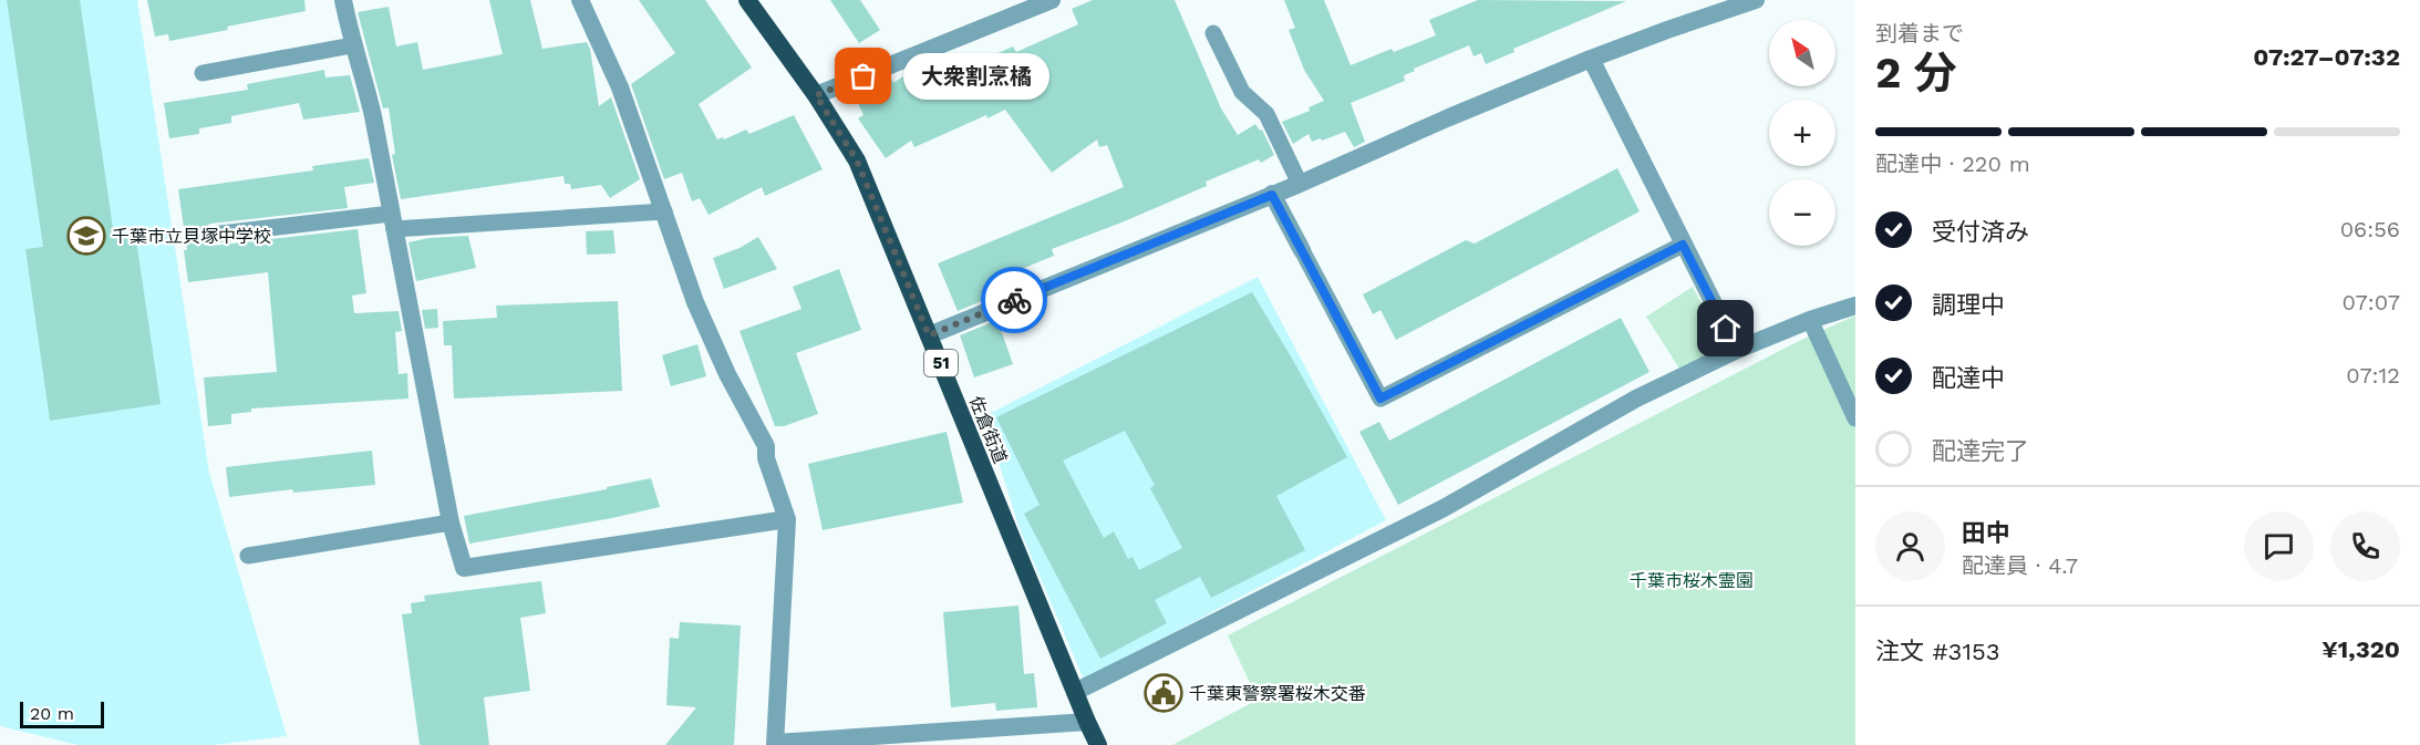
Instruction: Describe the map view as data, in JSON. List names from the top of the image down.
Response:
{
  "streets": {
    "highway": ["51", "佐倉街道"]
  },
  "parks": ["千葉市桜木霊園"],
  "places": {
    "other": ["大衆割烹橘"],
    "school or university": ["千葉市立貝塚中学校"],
    "public building": ["千葉東警察署桜木交番"]
  },
  "scale_bar": "20 m",
  "north": "top left",
  "page": {
    "heading": ["2 分", "到着まで", "07:27–07:32"],
    "panel": [
      "田中",
      "配達員 · 4.7",
      "注文 #3153",
      "¥1,320"
    ],
    "map_buttons": ["+", "−"],
    "bubble": "大衆割烹橘",
    "bar": "配達中 · 220 m",
    "list": [
      ["受付済み", "06:56"],
      ["調理中", "07:07"],
      ["配達中", "07:12"],
      "配達完了"
    ],
    "scale": "20 m"
  }
}
